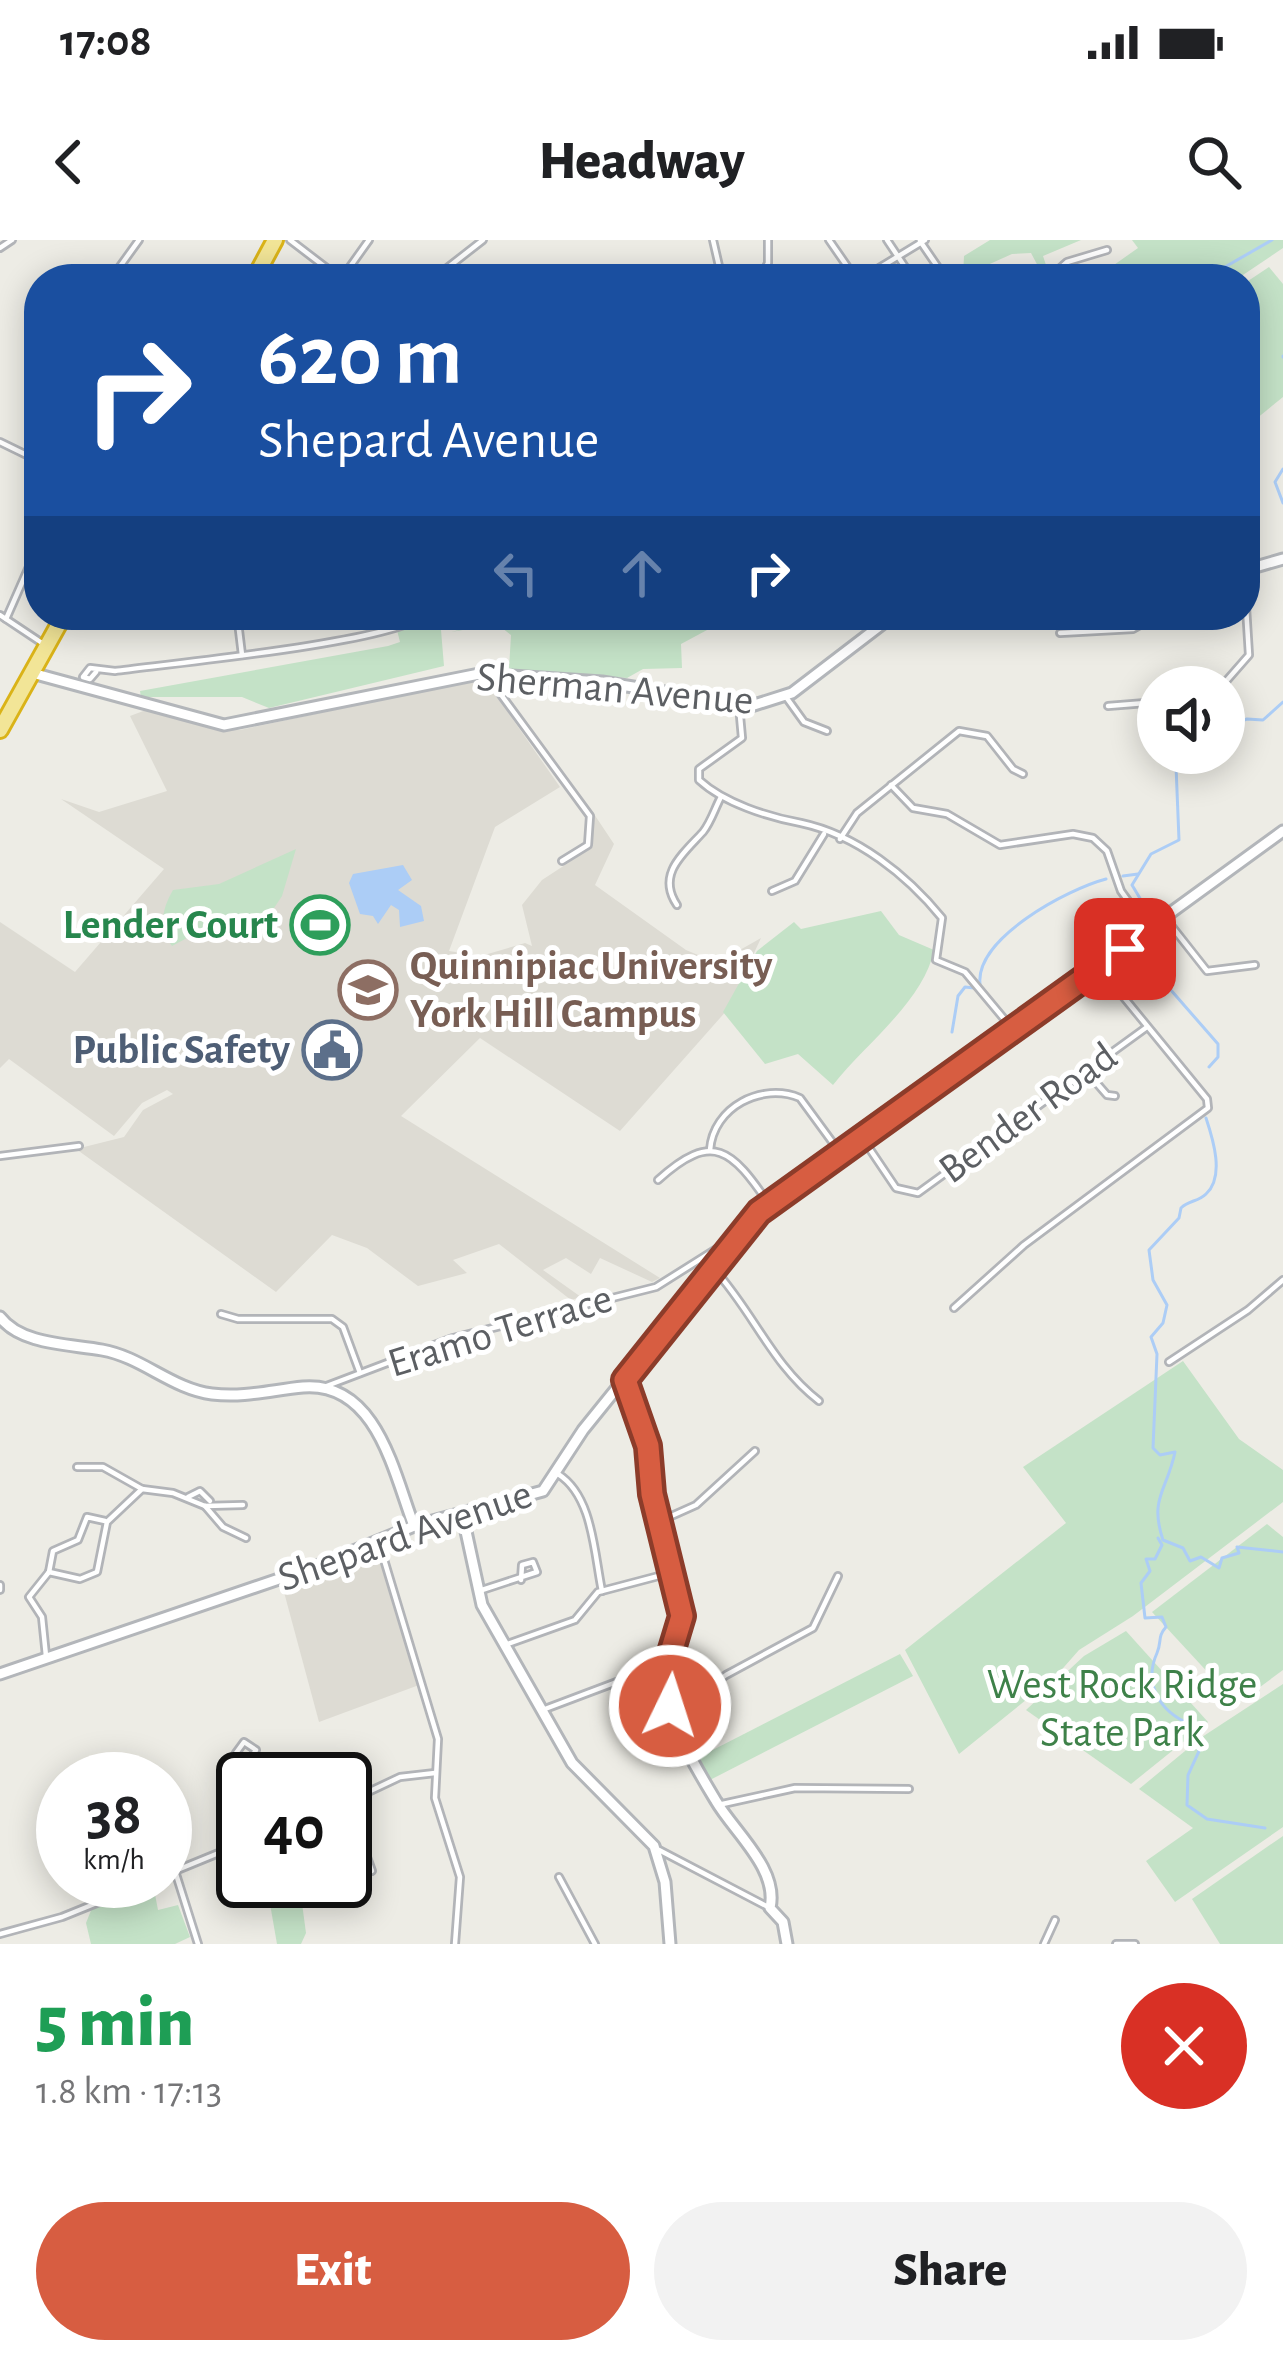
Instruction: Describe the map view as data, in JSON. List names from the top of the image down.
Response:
{
  "streets": {
    "main road": ["Sherman Avenue", "Shepard Avenue"],
    "street": ["Bender Road", "Eramo Terrace"]
  },
  "crossings": [
    ["Bender Road", "Shepard Avenue"],
    ["Eramo Terrace", "Shepard Avenue"]
  ],
  "parks": ["West Rock Ridge State Park"],
  "places": {
    "sports": ["Lender Court"],
    "school or university": ["Quinnipiac University York Hill Campus"],
    "public building": ["Public Safety"]
  },
  "page": {
    "status": "17:08",
    "header": "Headway",
    "turn": ["620 m", "Shepard Avenue"],
    "speed": "38 km/h",
    "limit": "40",
    "heading": ["5 min", "1.8 km · 17:13"],
    "buttons": ["Exit", "Share"]
  }
}
